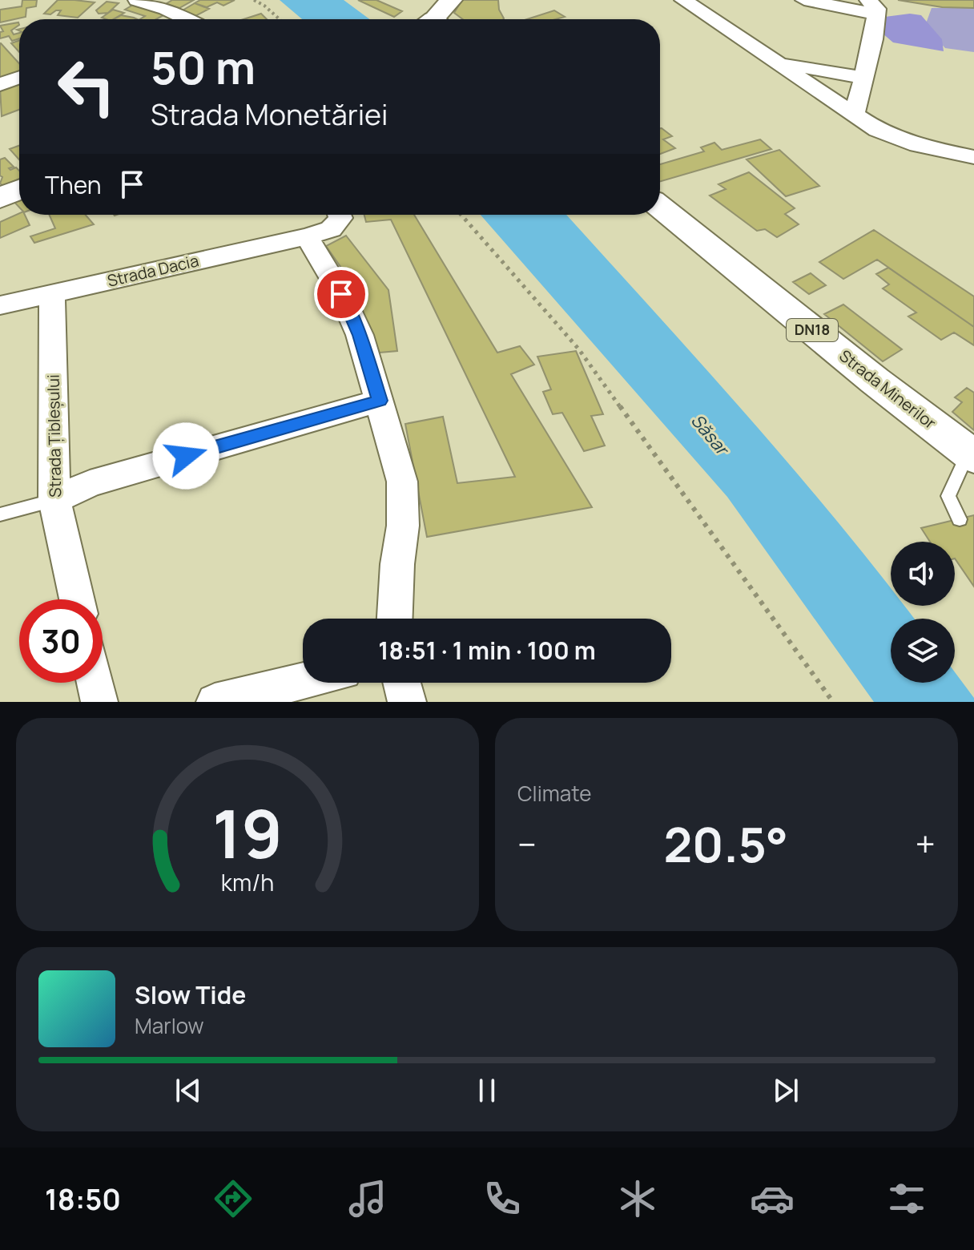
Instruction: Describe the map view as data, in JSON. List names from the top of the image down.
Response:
{
  "streets": {
    "main road": ["DN18", "Strada Minerilor"],
    "street": ["Strada Dacia", "Strada Țibleșului"]
  },
  "crossings": [
    ["Strada Dacia", "Strada Țibleșului"]
  ],
  "water": ["Săsar"],
  "page": {
    "turn": ["50 m", "Strada Monetăriei"],
    "then": "Then",
    "limit": "30",
    "trip": "18:51 · 1 min · 100 m",
    "tile": "Climate",
    "heat": ["−", "20.5°", "+"],
    "song": ["Slow Tide", "Marlow"],
    "tabs": "18:50",
    "gauge": ["19", "km/h"]
  }
}
